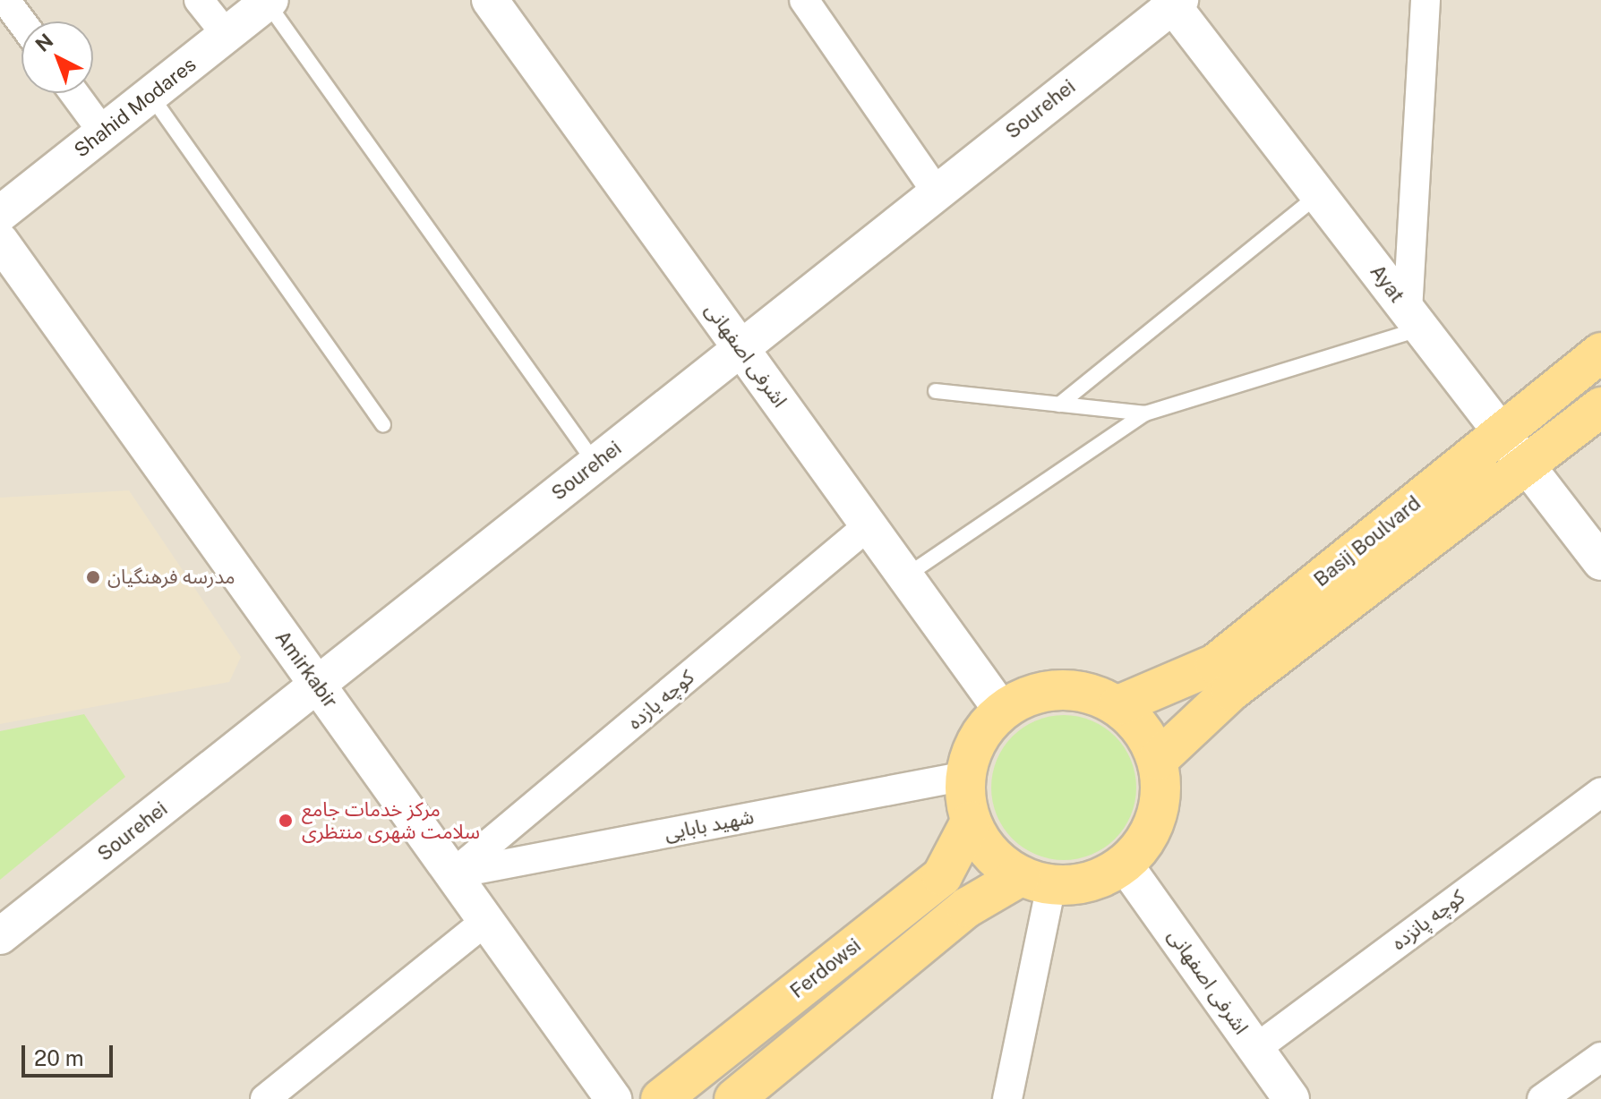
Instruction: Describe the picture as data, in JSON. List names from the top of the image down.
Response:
{
  "streets": {
    "main road": ["Basij Boulvard", "Ferdowsi"],
    "street": [
      "Shahid Modares",
      "Sourehei",
      "Ayat",
      "اشرفی اصفهانی",
      "Amirkabir",
      "کوچه یازده",
      "شهید بابایی",
      "کوچه پانزده"
    ]
  },
  "crossings": [
    ["Sourehei", "Ayat"],
    ["Sourehei", "اشرفی اصفهانی"],
    ["Sourehei", "Amirkabir"],
    ["Ayat", "Basij Boulvard"],
    ["اشرفی اصفهانی", "Basij Boulvard"],
    ["اشرفی اصفهانی", "کوچه یازده"],
    ["اشرفی اصفهانی", "شهید بابایی"],
    ["اشرفی اصفهانی", "کوچه پانزده"],
    ["اشرفی اصفهانی", "Ferdowsi"],
    ["Basij Boulvard", "شهید بابایی"],
    ["Basij Boulvard", "Ferdowsi"],
    ["Amirkabir", "کوچه یازده"],
    ["Amirkabir", "شهید بابایی"],
    ["کوچه یازده", "شهید بابایی"],
    ["شهید بابایی", "Ferdowsi"]
  ],
  "places": ["مدرسه فرهنگیان", "مرکز خدمات جامع سلامت شهری منتظری"],
  "scale_bar": "20 m",
  "north": "top left"
}
